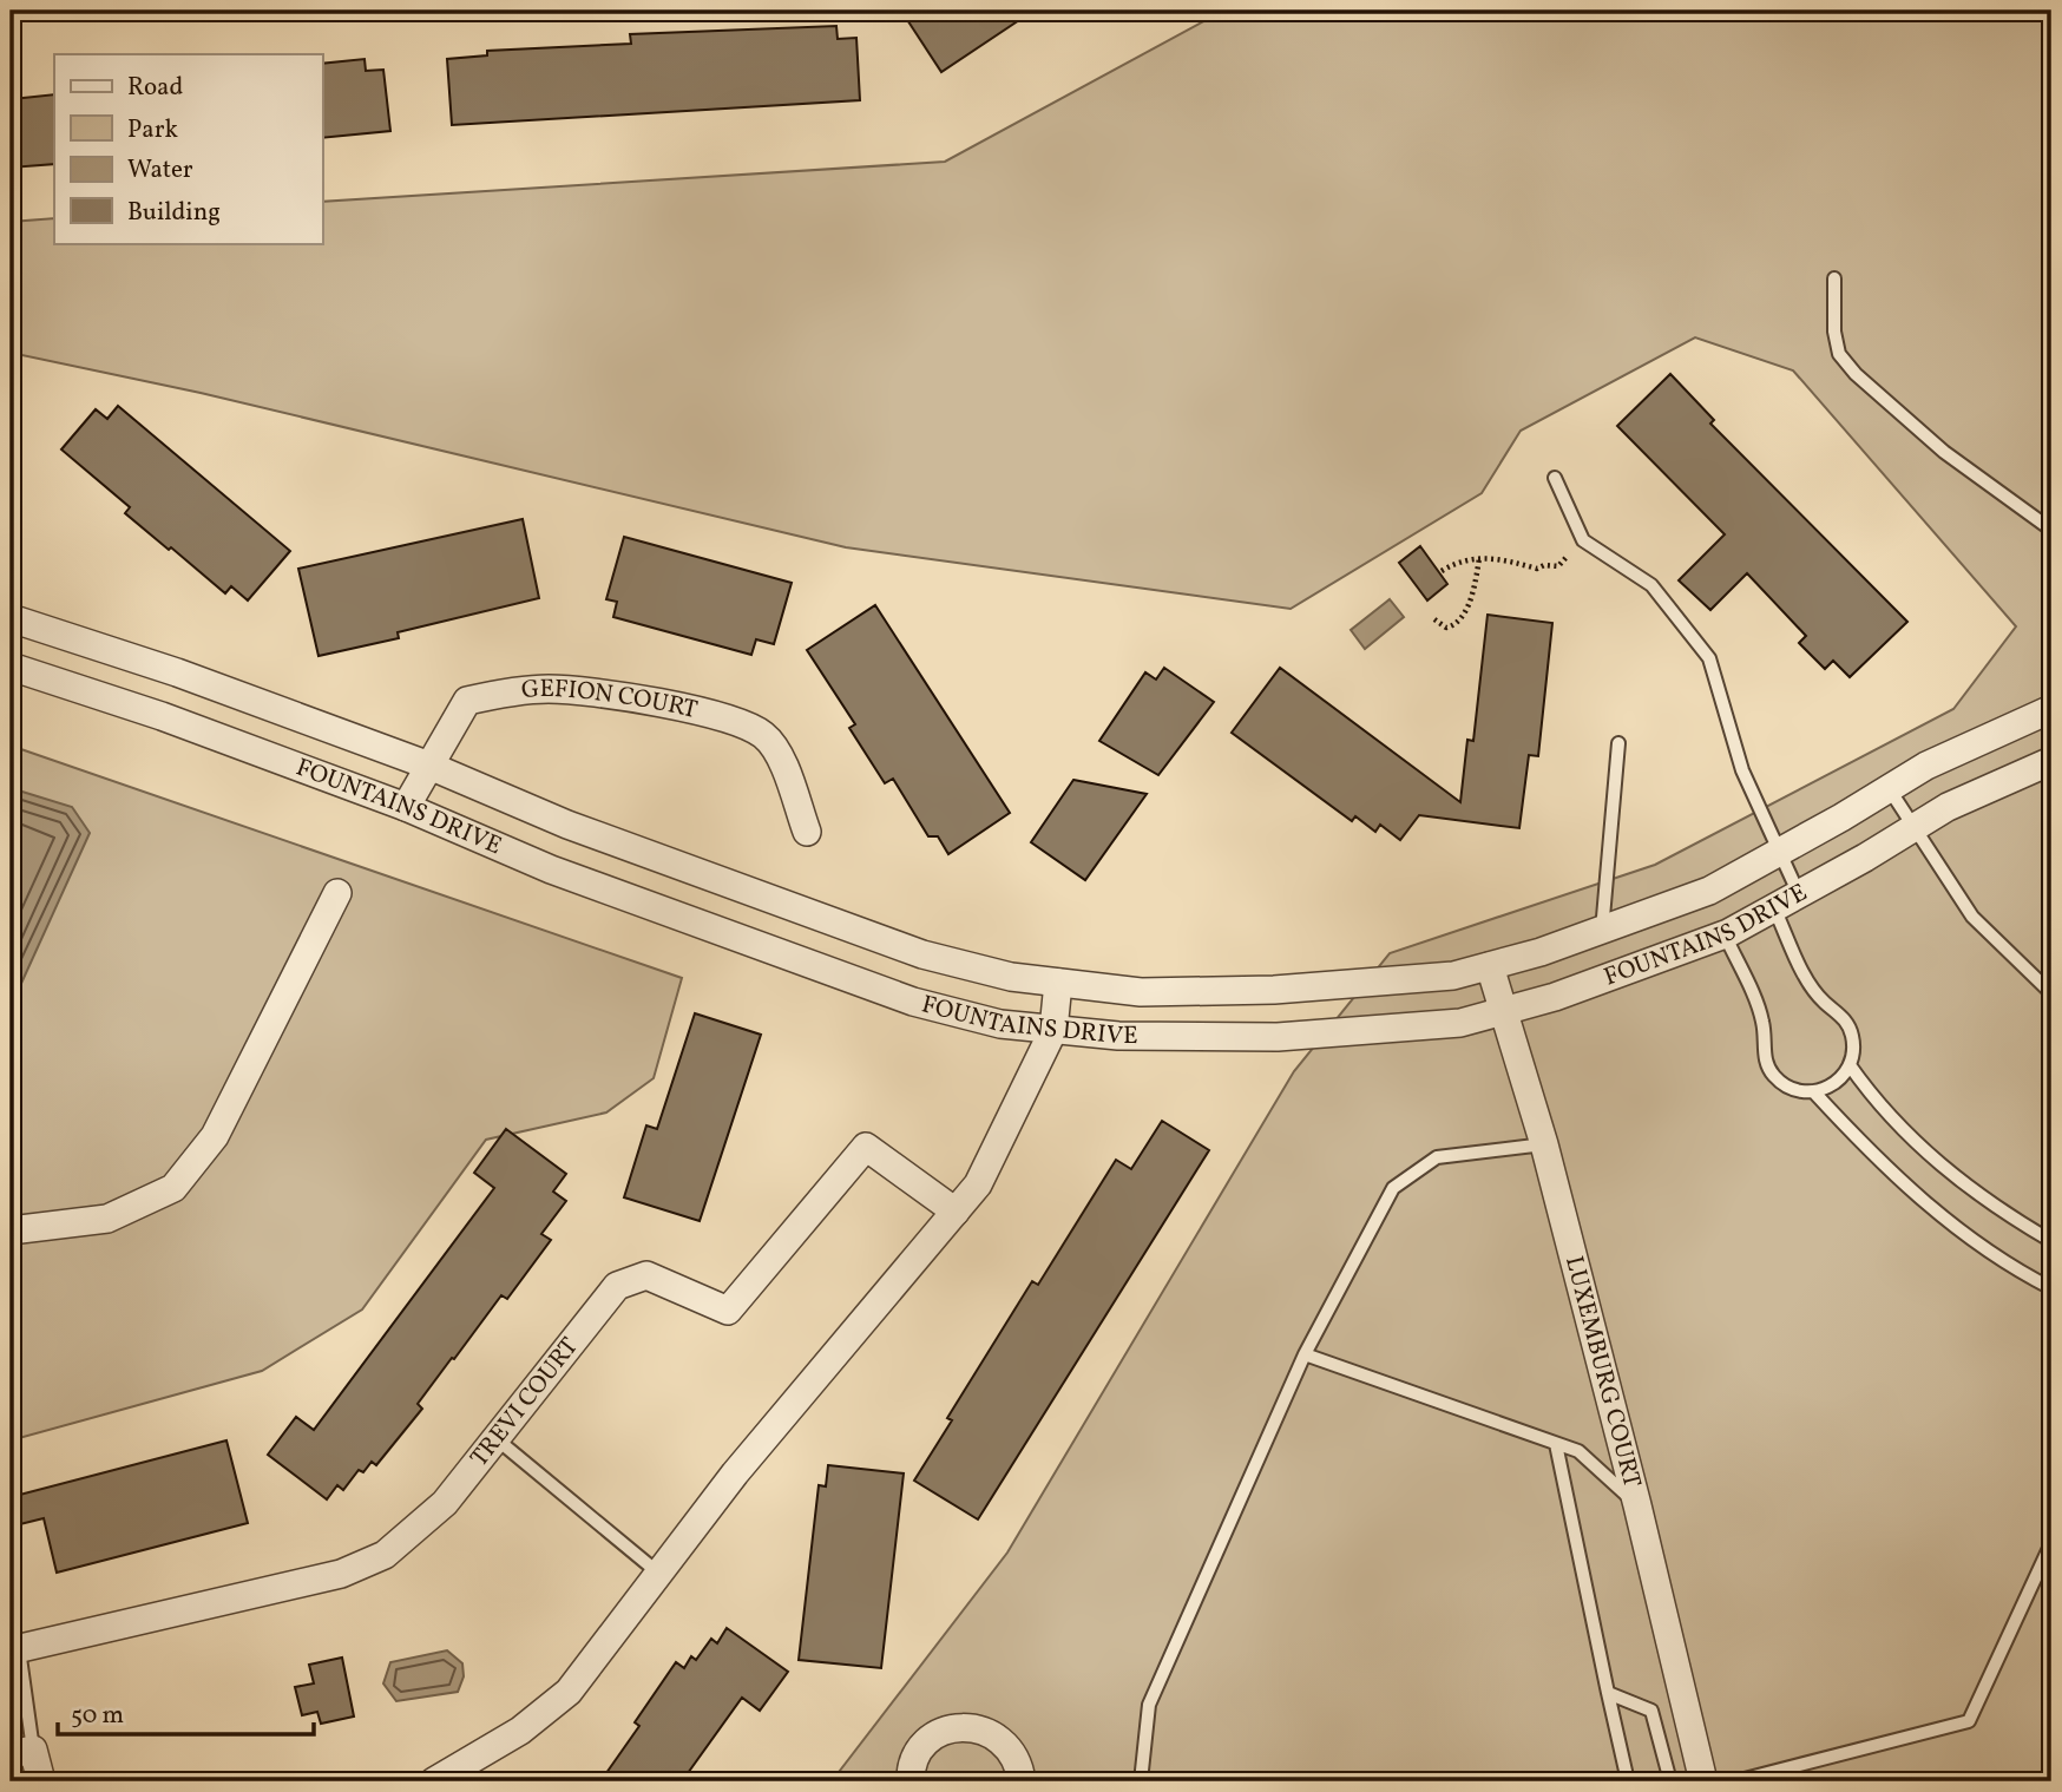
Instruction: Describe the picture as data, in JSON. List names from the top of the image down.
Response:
{
  "streets": {
    "street": [
      "GEFION COURT",
      "FOUNTAINS DRIVE",
      "LUXEMBURG COURT",
      "TREVI COURT"
    ]
  },
  "crossings": [
    ["GEFION COURT", "FOUNTAINS DRIVE"],
    ["FOUNTAINS DRIVE", "LUXEMBURG COURT"]
  ],
  "legend": [
    "Road",
    "Park",
    "Water",
    "Building"
  ],
  "scale_bar": "50 m"
}
